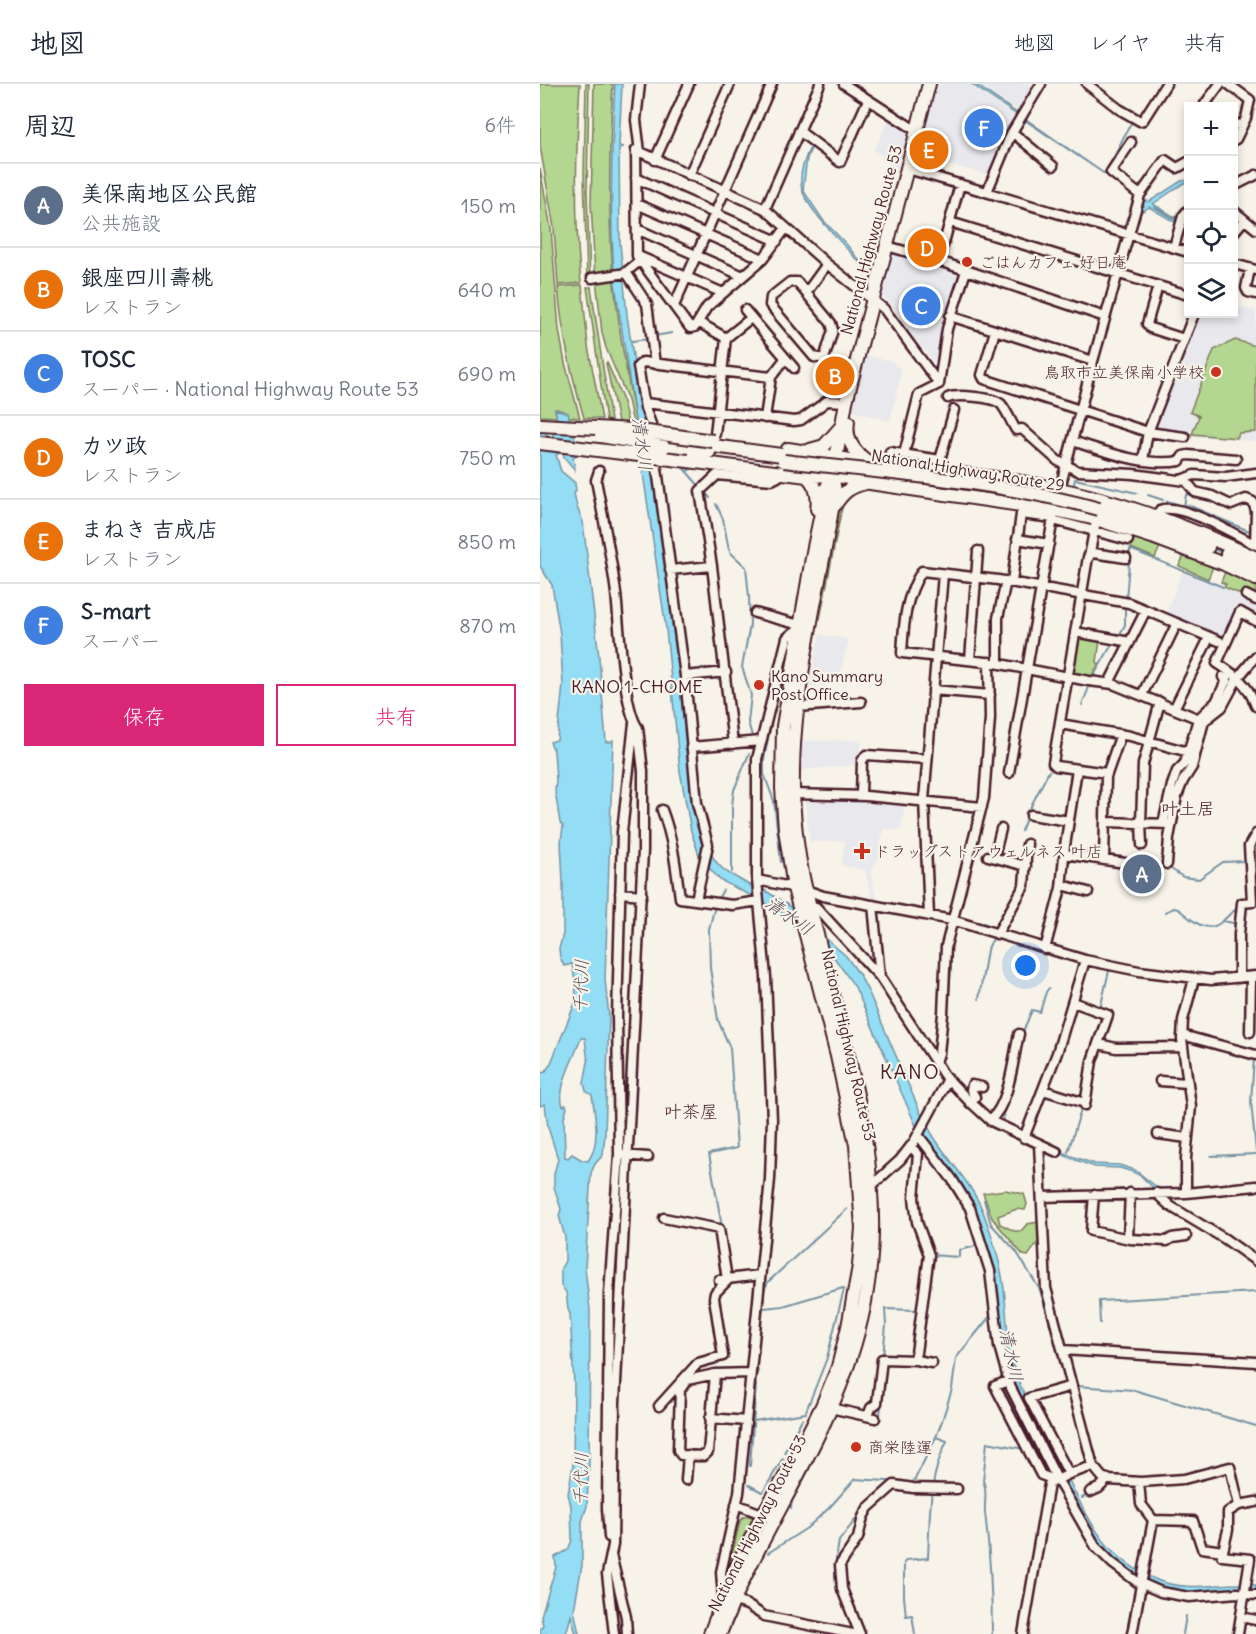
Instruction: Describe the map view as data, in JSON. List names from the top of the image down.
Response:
{
  "streets": {
    "highway": ["National Highway Route 53", "National Highway Route 29"]
  },
  "districts": [
    "KANO 1-CHOME",
    "叶土居",
    "KANO",
    "叶茶屋"
  ],
  "water": ["清水川", "千代川"],
  "places": {
    "other": [
      "ごはんカフェ 好日庵",
      "鳥取市立美保南小学校",
      "Kano Summary Post Office",
      "商栄陸運"
    ],
    "health": ["ドラッグストアウェルネス 叶店"]
  },
  "page": {
    "header": "地図",
    "nav": ["地図", "レイヤ", "共有"],
    "heading": ["周辺", "6件"],
    "map_buttons": ["+", "−"],
    "pins": [
      "F",
      "E",
      "D",
      "C",
      "B",
      "A"
    ],
    "list": [
      {
        "mark": "A",
        "name": "美保南地区公民館",
        "note": "公共施設",
        "value": "150 m"
      },
      {
        "mark": "B",
        "name": "銀座四川壽桃",
        "note": "レストラン",
        "value": "640 m"
      },
      {
        "mark": "C",
        "name": "TOSC",
        "note": "スーパー · National Highway Route 53",
        "value": "690 m"
      },
      {
        "mark": "D",
        "name": "カツ政",
        "note": "レストラン",
        "value": "750 m"
      },
      {
        "mark": "E",
        "name": "まねき 吉成店",
        "note": "レストラン",
        "value": "850 m"
      },
      {
        "mark": "F",
        "name": "S-mart",
        "note": "スーパー",
        "value": "870 m"
      }
    ],
    "buttons": ["保存", "共有"]
  }
}
